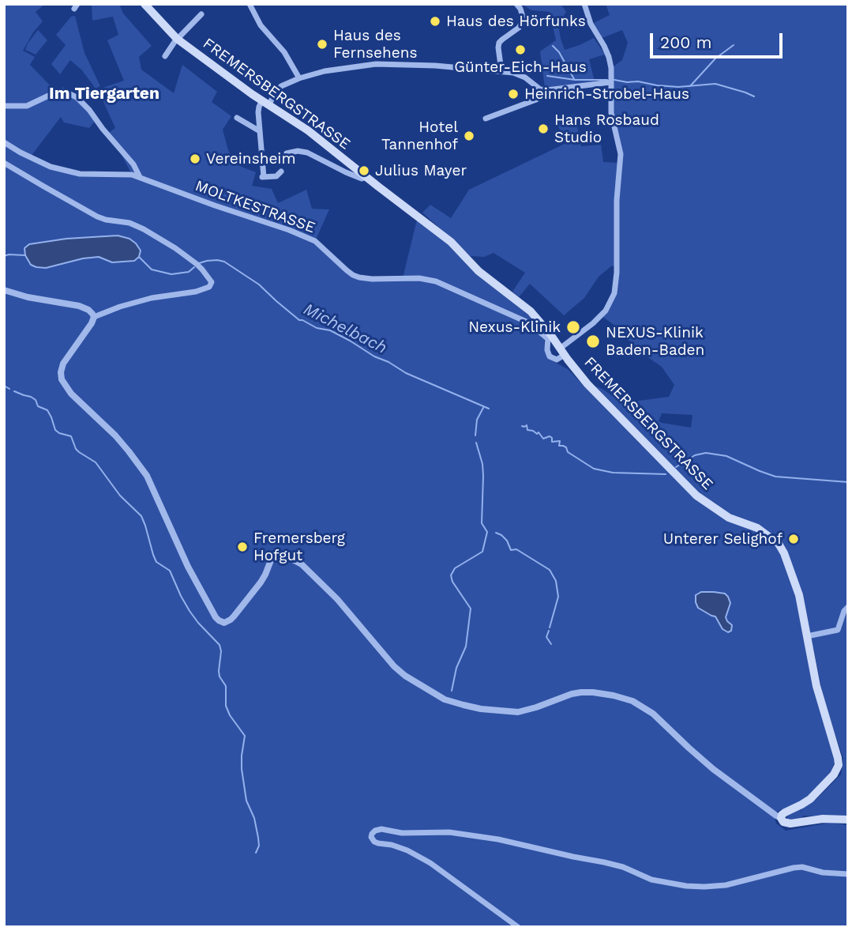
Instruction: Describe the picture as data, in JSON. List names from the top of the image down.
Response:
{
  "streets": {
    "main road": ["FREMERSBERGSTRASSE"],
    "street": ["MOLTKESTRASSE"]
  },
  "crossings": [
    ["FREMERSBERGSTRASSE", "MOLTKESTRASSE"]
  ],
  "districts": ["Im Tiergarten"],
  "water": ["Michelbach"],
  "places": [
    "Haus des Hörfunks",
    "Haus des Fernsehens",
    "Günter-Eich-Haus",
    "Heinrich-Strobel-Haus",
    "Hans Rosbaud Studio",
    "Hotel Tannenhof",
    "Vereinsheim",
    "Julius Mayer",
    "Nexus-Klinik",
    "NEXUS-Klinik Baden-Baden",
    "Unterer Selighof",
    "Fremersberg Hofgut"
  ],
  "scale_bar": "200 m"
}
